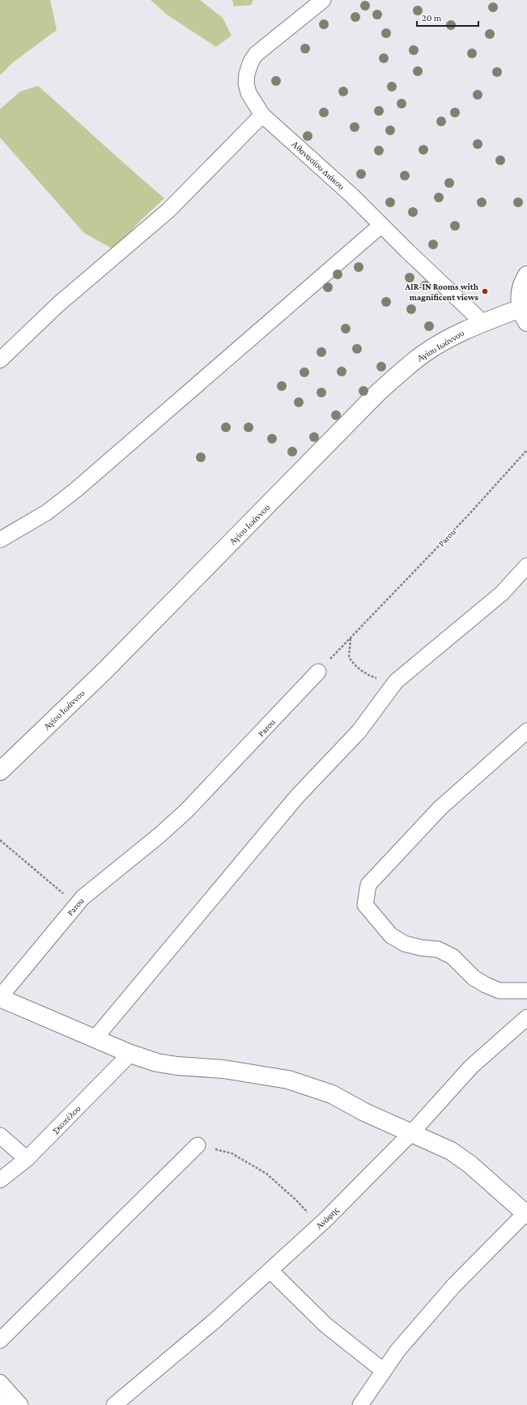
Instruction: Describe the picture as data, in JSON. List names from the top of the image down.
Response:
{
  "streets": {
    "street": [
      "Αθανασίου Διάκου",
      "Αγίου Ιωάννου",
      "Parou",
      "Σκοπέλου",
      "Ανάφης"
    ]
  },
  "crossings": [
    ["Αθανασίου Διάκου", "Αγίου Ιωάννου"]
  ],
  "places": ["AIR-IN Rooms with magnificent views"],
  "scale_bar": "20 m"
}
